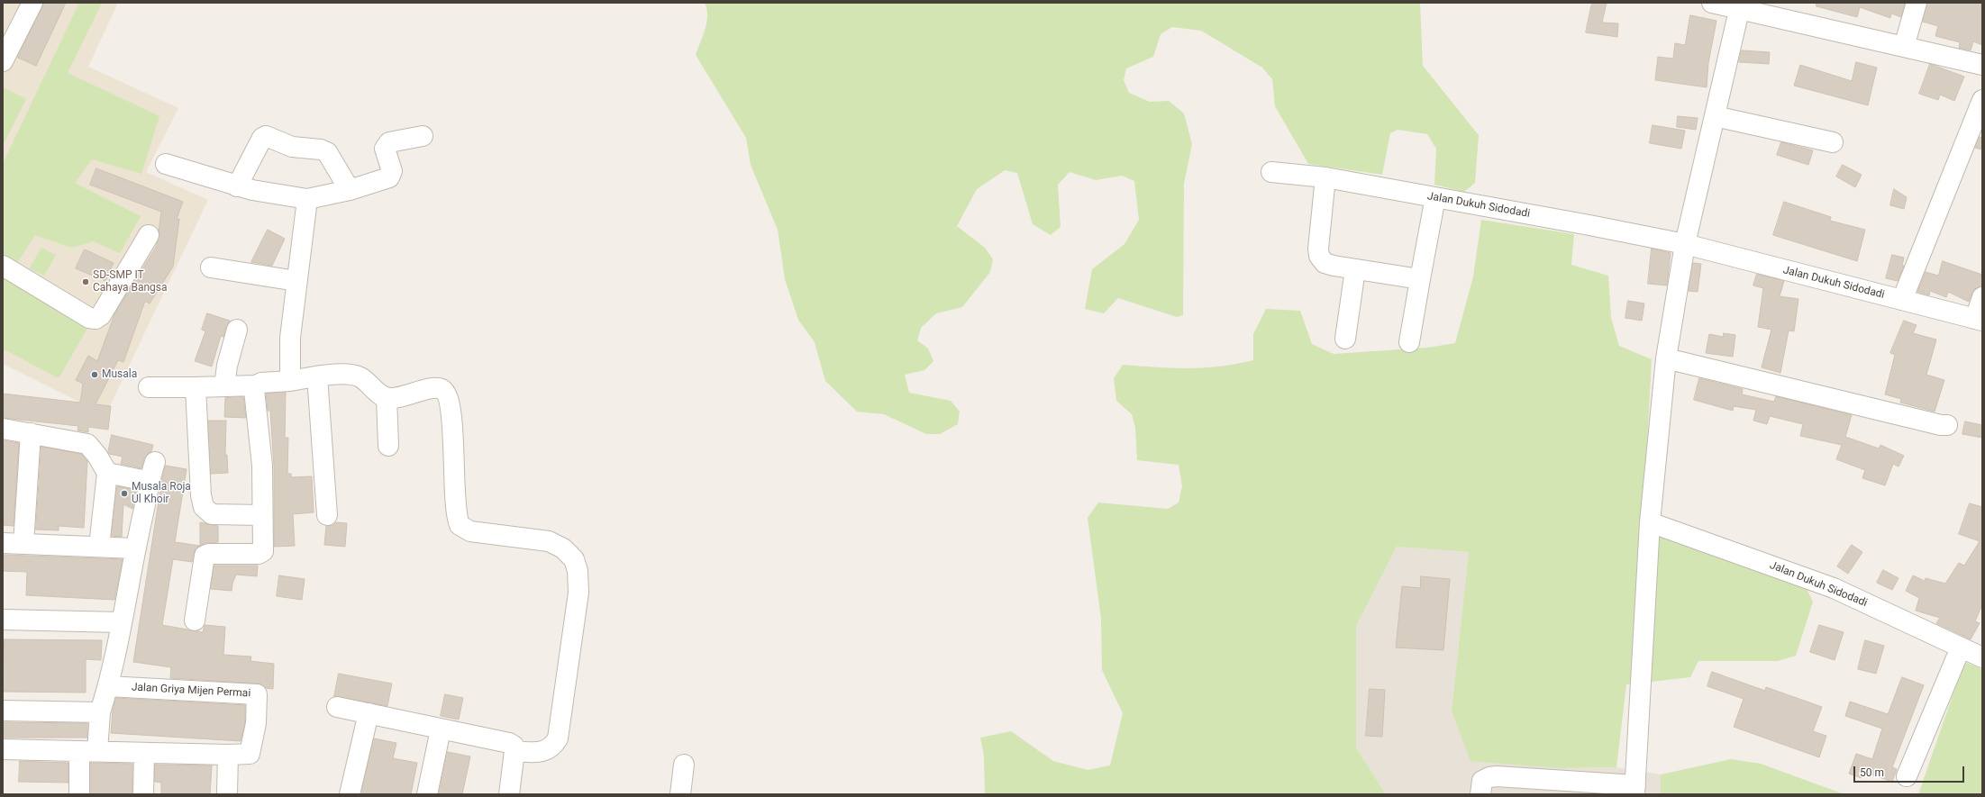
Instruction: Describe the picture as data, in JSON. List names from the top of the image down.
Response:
{
  "streets": {
    "street": ["Jalan Dukuh Sidodadi", "Jalan Griya Mijen Permai"]
  },
  "places": ["SD-SMP IT Cahaya Bangsa", "Musala", "Musala Roja Ul Khoir"],
  "scale_bar": "50 m"
}
